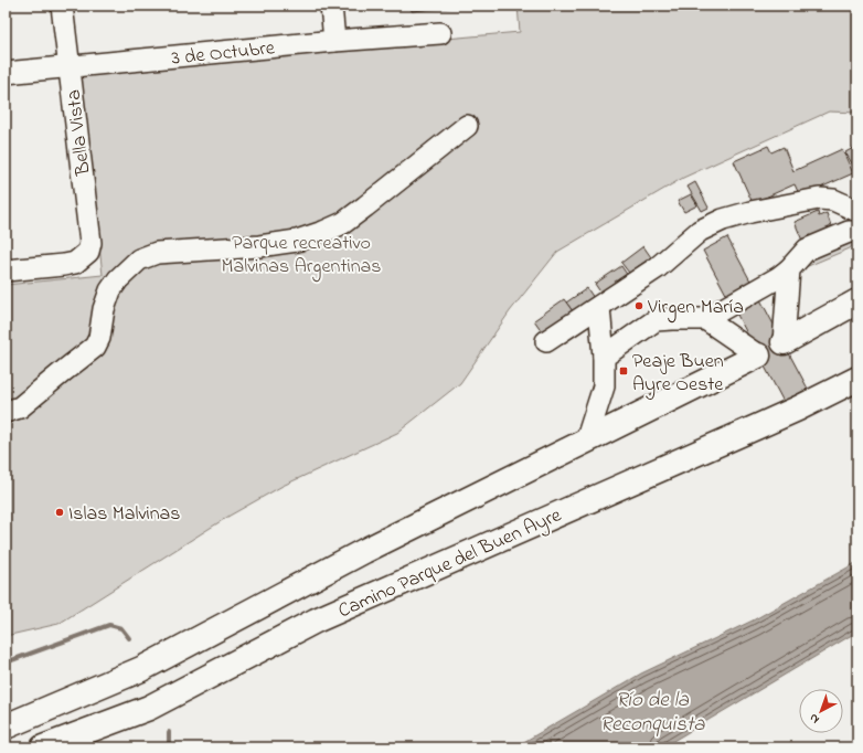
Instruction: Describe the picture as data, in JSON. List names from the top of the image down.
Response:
{
  "streets": {
    "highway": ["Camino Parque del Buen Ayre"],
    "street": ["3 de Octubre", "Bella Vista"]
  },
  "crossings": [
    ["3 de Octubre", "Bella Vista"]
  ],
  "water": ["Río de la Reconquista"],
  "parks": ["Parque recreativo Malvinas Argentinas"],
  "places": {
    "other": ["Virgen María", "Islas Malvinas"],
    "transit": ["Peaje Buen Ayre Oeste"]
  },
  "north": "bottom left"
}
